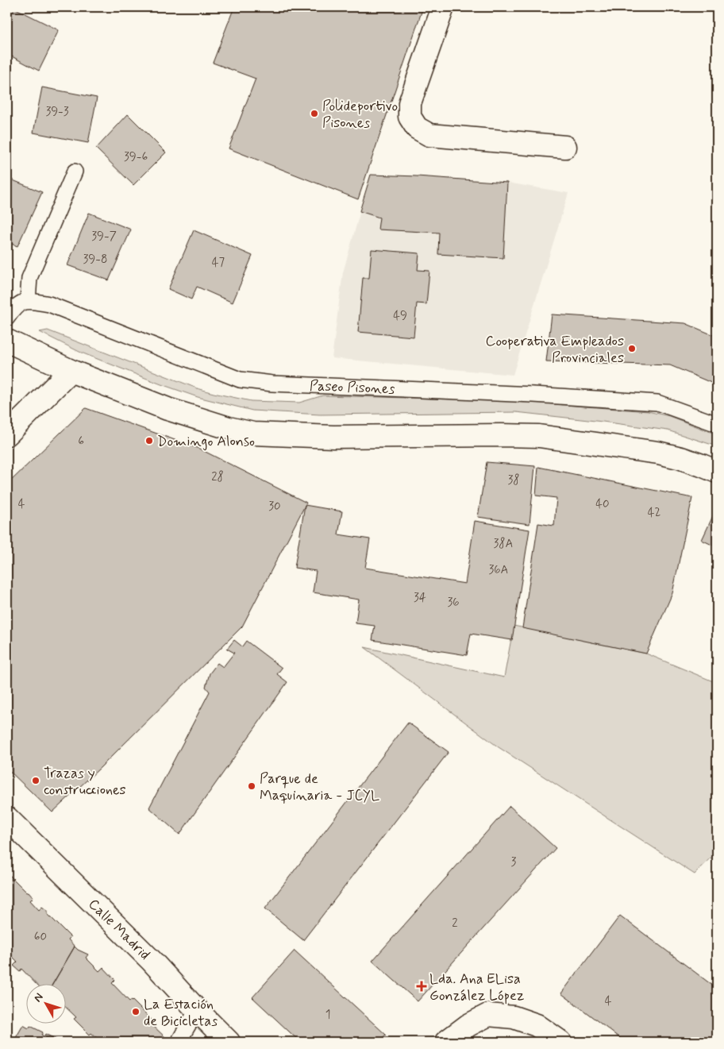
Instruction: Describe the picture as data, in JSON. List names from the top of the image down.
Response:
{
  "streets": {
    "main road": ["Calle Madrid"],
    "lane": ["Paseo Pisones"]
  },
  "places": {
    "other": [
      "Polideportivo Pisones",
      "Cooperativa Empleados Provinciales",
      "Domingo Alonso",
      "Trazas y construcciones",
      "Parque de Maquinaria - JCYL",
      "La Estación de Bicicletas"
    ],
    "health": ["Lda. Ana ELisa González López"]
  },
  "house_numbers": [
    "39-3",
    "39-6",
    "39-7",
    "39-8",
    "47",
    "49",
    "6",
    "28",
    "38",
    "4",
    "40",
    "30",
    "42",
    "38A",
    "36A",
    "34",
    "36",
    "3",
    "2",
    "60",
    "4",
    "1"
  ],
  "north": "top left"
}
